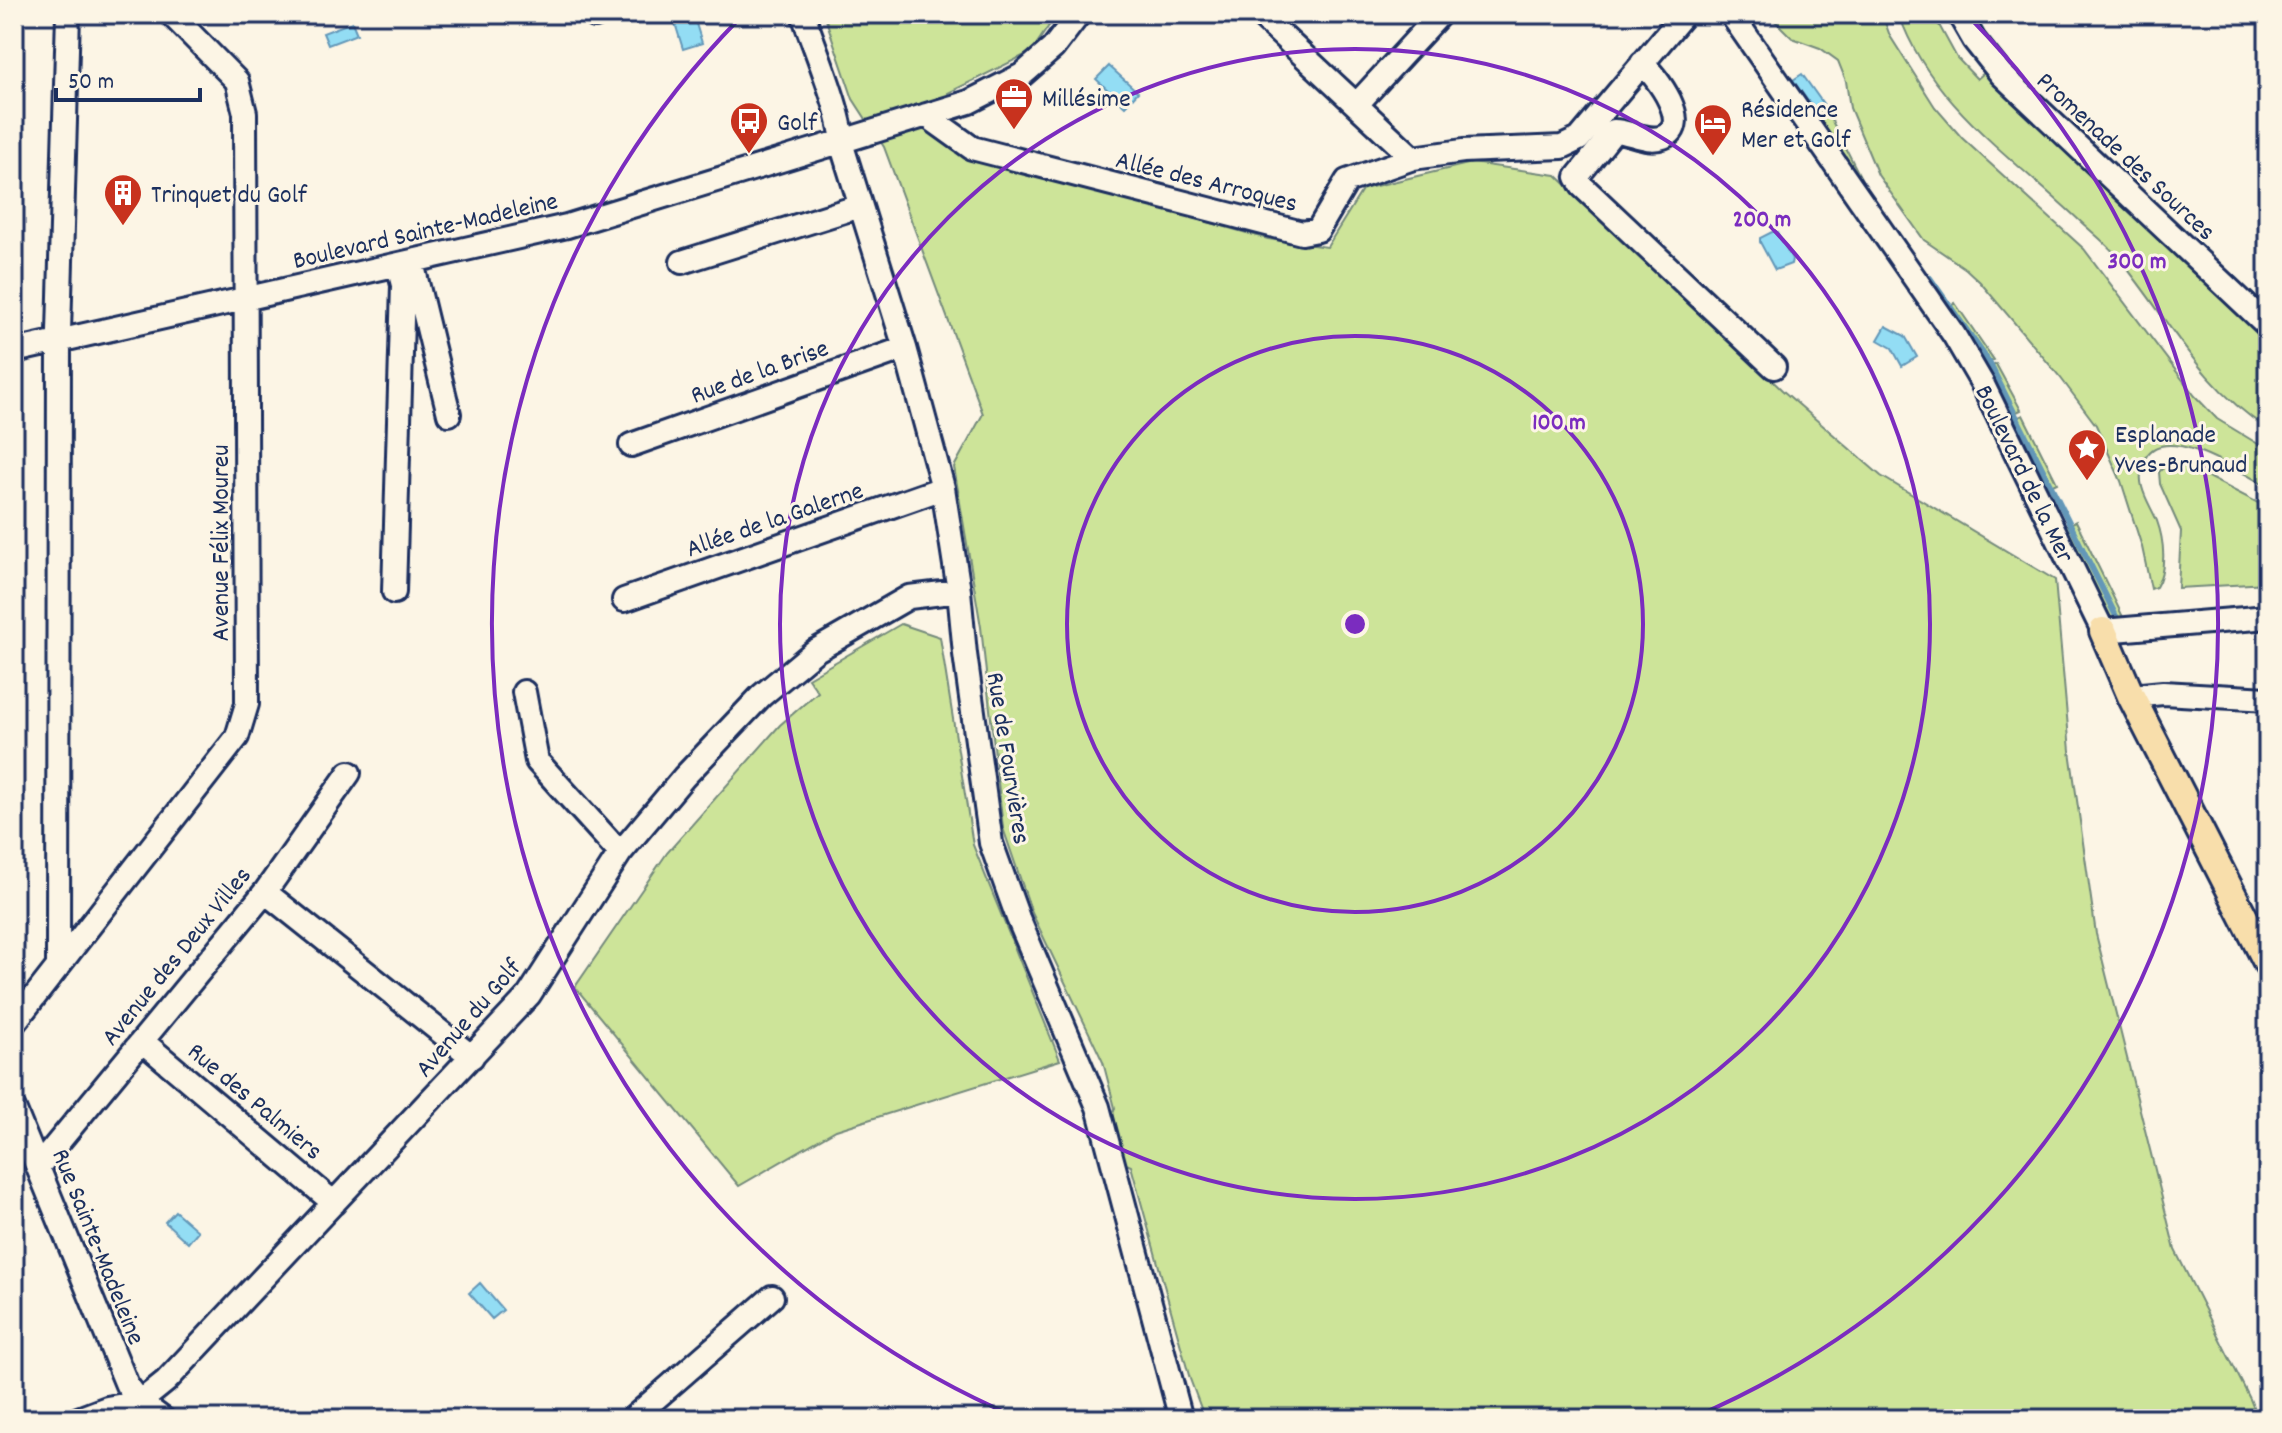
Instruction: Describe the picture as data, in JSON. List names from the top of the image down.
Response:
{
  "streets": {
    "main road": ["Boulevard de la Mer"],
    "street": [
      "Promenade des Sources",
      "Allée des Arroques",
      "Boulevard Sainte-Madeleine",
      "Rue de la Brise",
      "Allée de la Galerne",
      "Avenue Félix Moureu",
      "Rue de Fourvières",
      "Avenue des Deux Villes",
      "Avenue du Golf",
      "Rue des Palmiers",
      "Rue Sainte-Madeleine"
    ]
  },
  "crossings": [
    ["Allée des Arroques", "Boulevard Sainte-Madeleine"],
    ["Boulevard Sainte-Madeleine", "Avenue Félix Moureu"],
    ["Boulevard Sainte-Madeleine", "Rue de Fourvières"],
    ["Rue de la Brise", "Rue de Fourvières"],
    ["Allée de la Galerne", "Rue de Fourvières"],
    ["Rue de Fourvières", "Avenue du Golf"],
    ["Avenue des Deux Villes", "Rue des Palmiers"],
    ["Avenue des Deux Villes", "Rue Sainte-Madeleine"],
    ["Avenue du Golf", "Rue des Palmiers"],
    ["Avenue du Golf", "Rue Sainte-Madeleine"]
  ],
  "places": {
    "office": ["Millésime"],
    "bus stop": ["Golf"],
    "hotel": ["Résidence Mer et Golf"],
    "building": ["Trinquet du Golf"],
    "place": ["Esplanade Yves-Brunaud"]
  },
  "scale_bar": "50 m",
  "rings": ["200 m", "300 m", "100 m"]
}
